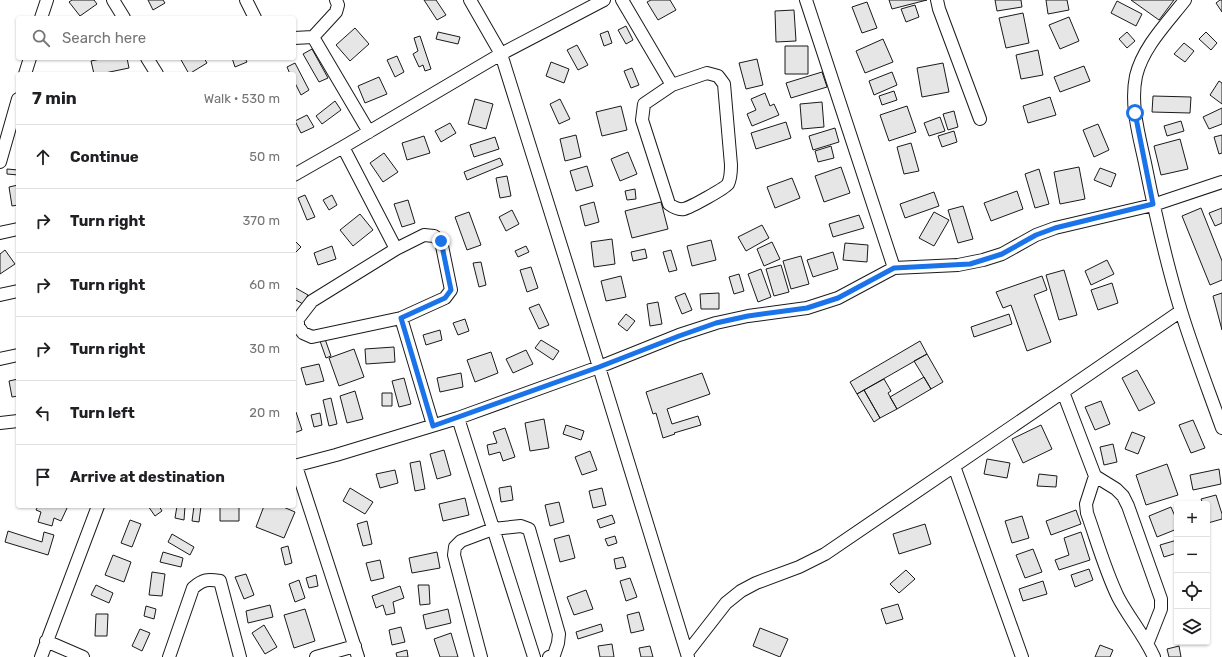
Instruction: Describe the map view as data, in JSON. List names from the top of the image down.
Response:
{
  "page": {
    "search": "Search here",
    "heading": ["7 min", "Walk · 530 m"],
    "list": [
      ["Continue", "50 m"],
      ["Turn right", "370 m"],
      ["Turn right", "60 m"],
      ["Turn right", "30 m"],
      ["Turn left", "20 m"],
      "Arrive at destination"
    ],
    "map_buttons": ["+", "−"]
  }
}
